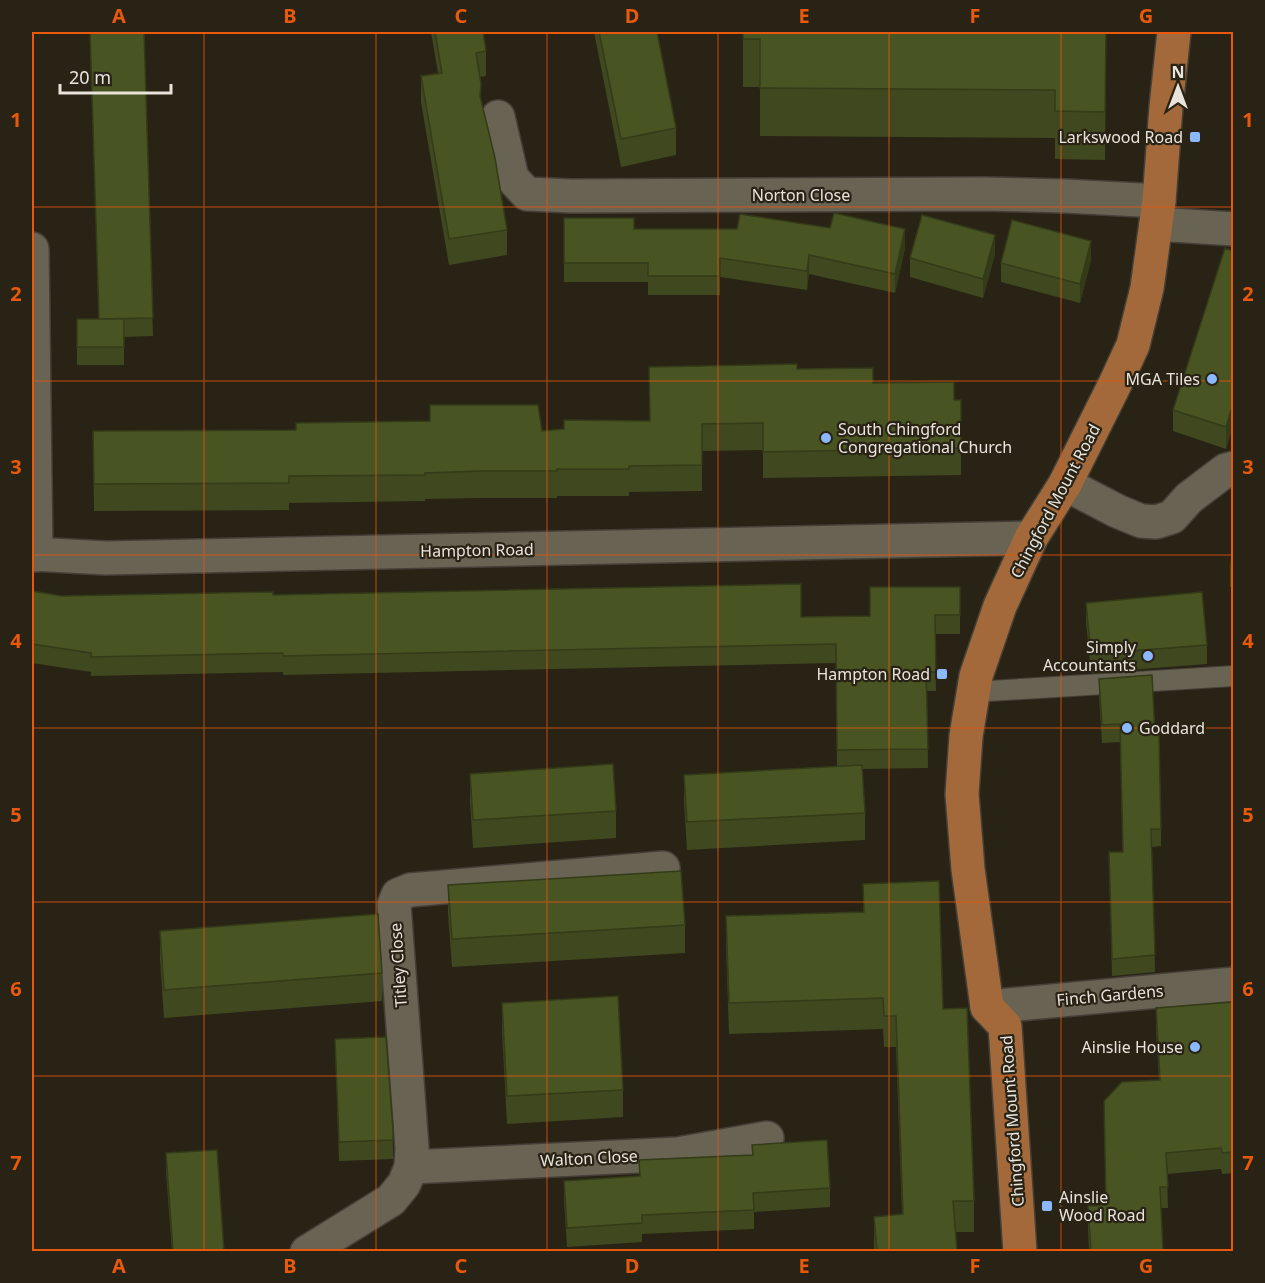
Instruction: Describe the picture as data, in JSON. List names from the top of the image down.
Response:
{
  "streets": {
    "main road": ["Chingford Mount Road"],
    "street": [
      "Norton Close",
      "Hampton Road",
      "Titley Close",
      "Finch Gardens",
      "Walton Close"
    ]
  },
  "crossings": [
    ["Norton Close", "Chingford Mount Road"],
    ["Chingford Mount Road", "Hampton Road"],
    ["Chingford Mount Road", "Finch Gardens"],
    ["Titley Close", "Walton Close"]
  ],
  "places": {
    "transit": ["Larkswood Road", "Hampton Road", "Ainslie Wood Road"],
    "other": [
      "MGA Tiles",
      "South Chingford Congregational Church",
      "Simply Accountants",
      "Goddard",
      "Ainslie House"
    ]
  },
  "scale_bar": "20 m",
  "north": "top",
  "grid": {
    "columns": [
      "A",
      "B",
      "C",
      "D",
      "E",
      "F",
      "G"
    ],
    "rows": [
      "1",
      "2",
      "3",
      "4",
      "5",
      "6",
      "7"
    ]
  }
}
